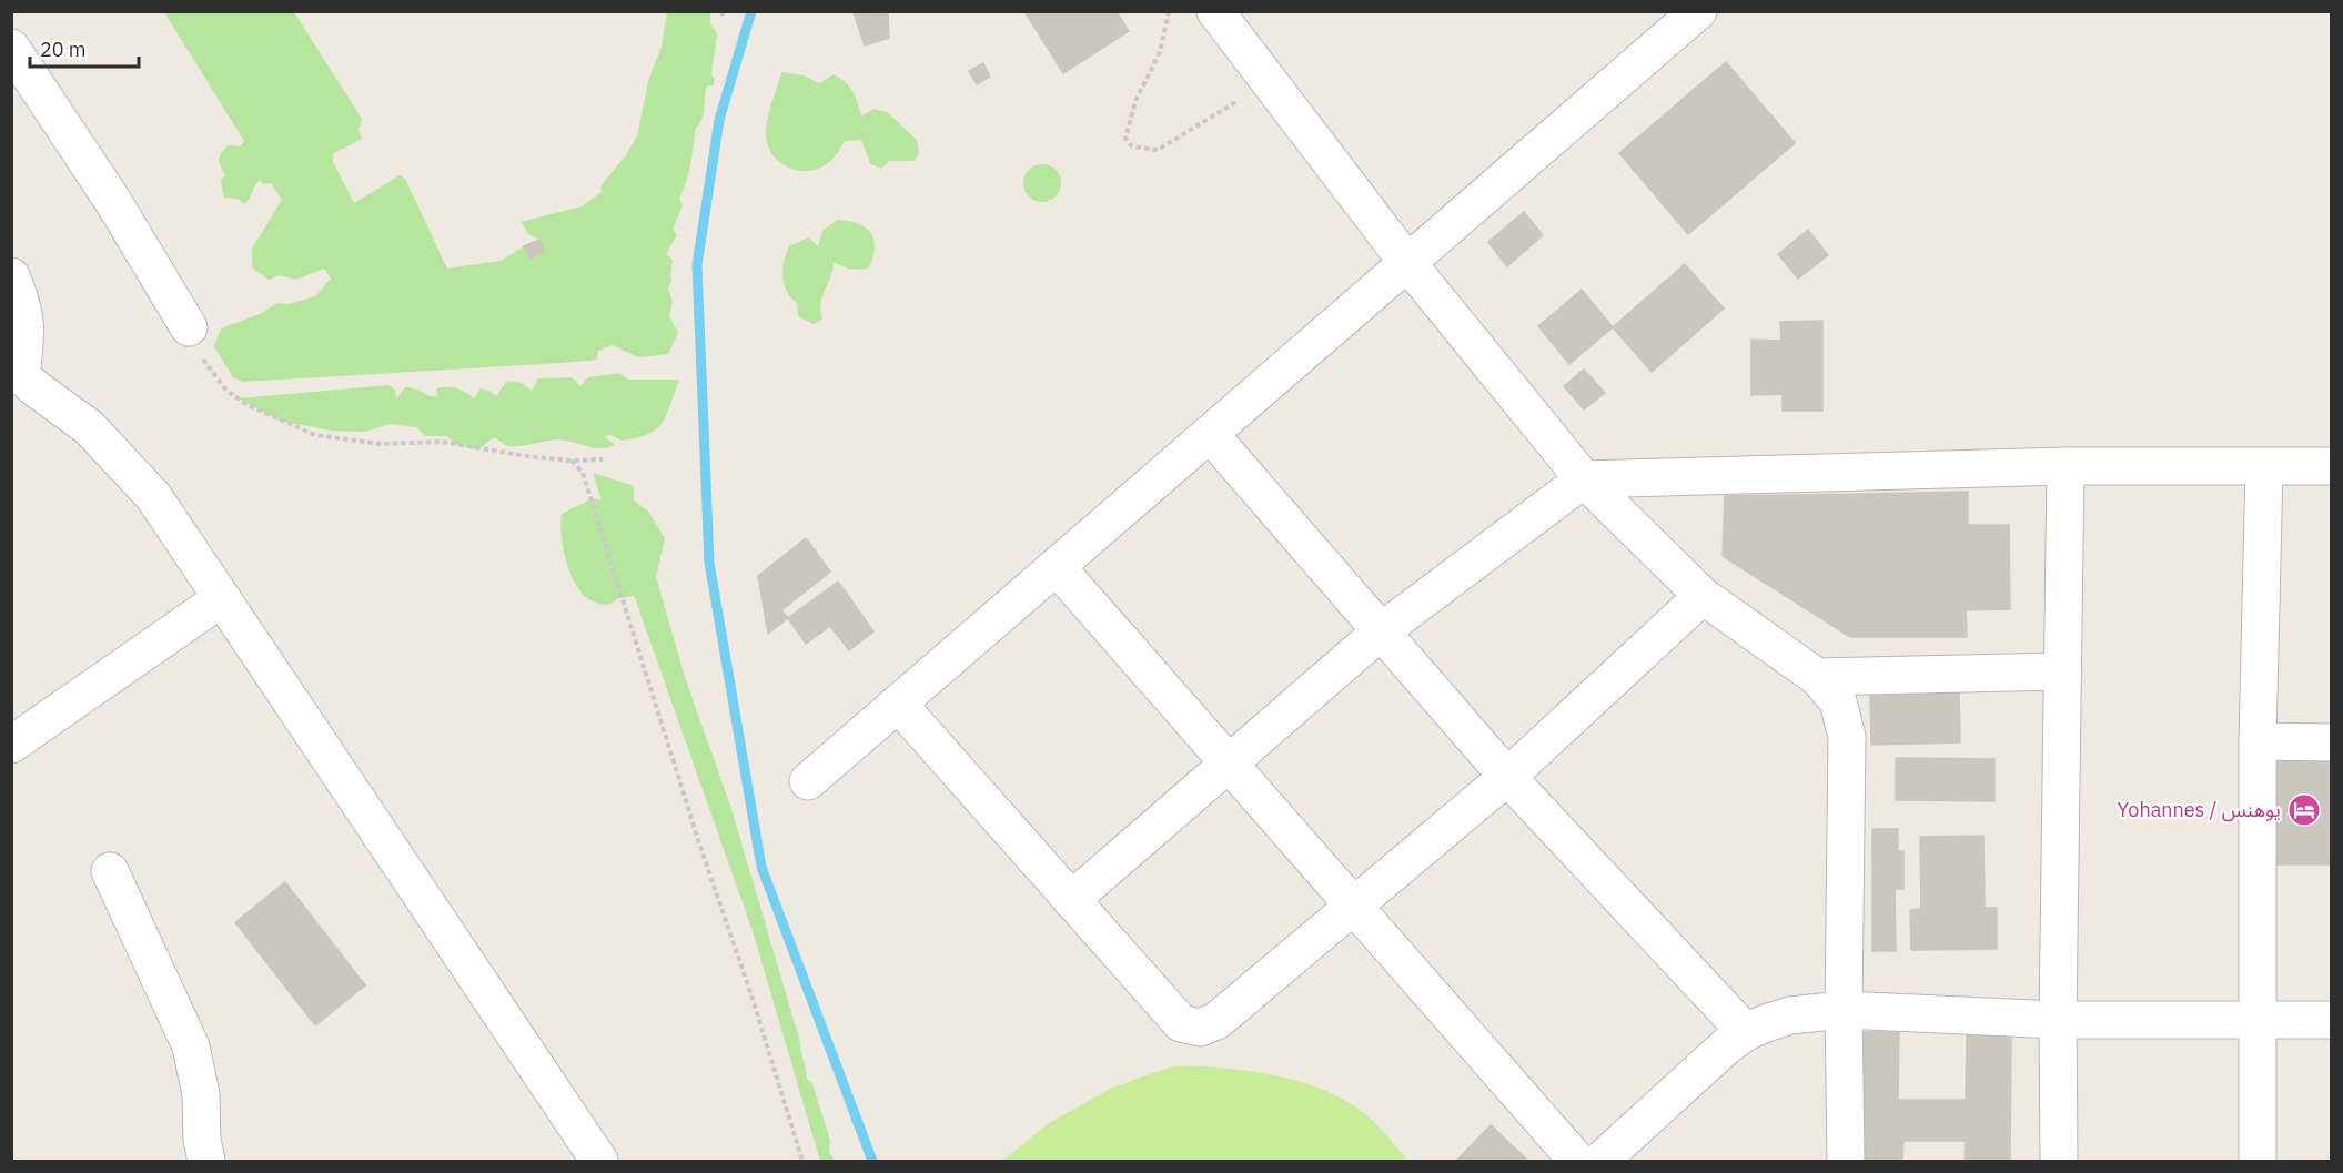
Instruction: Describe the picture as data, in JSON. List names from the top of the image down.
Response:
{
  "places": {
    "hotel": ["Yohannes / يوهنس"]
  },
  "scale_bar": "20 m"
}
